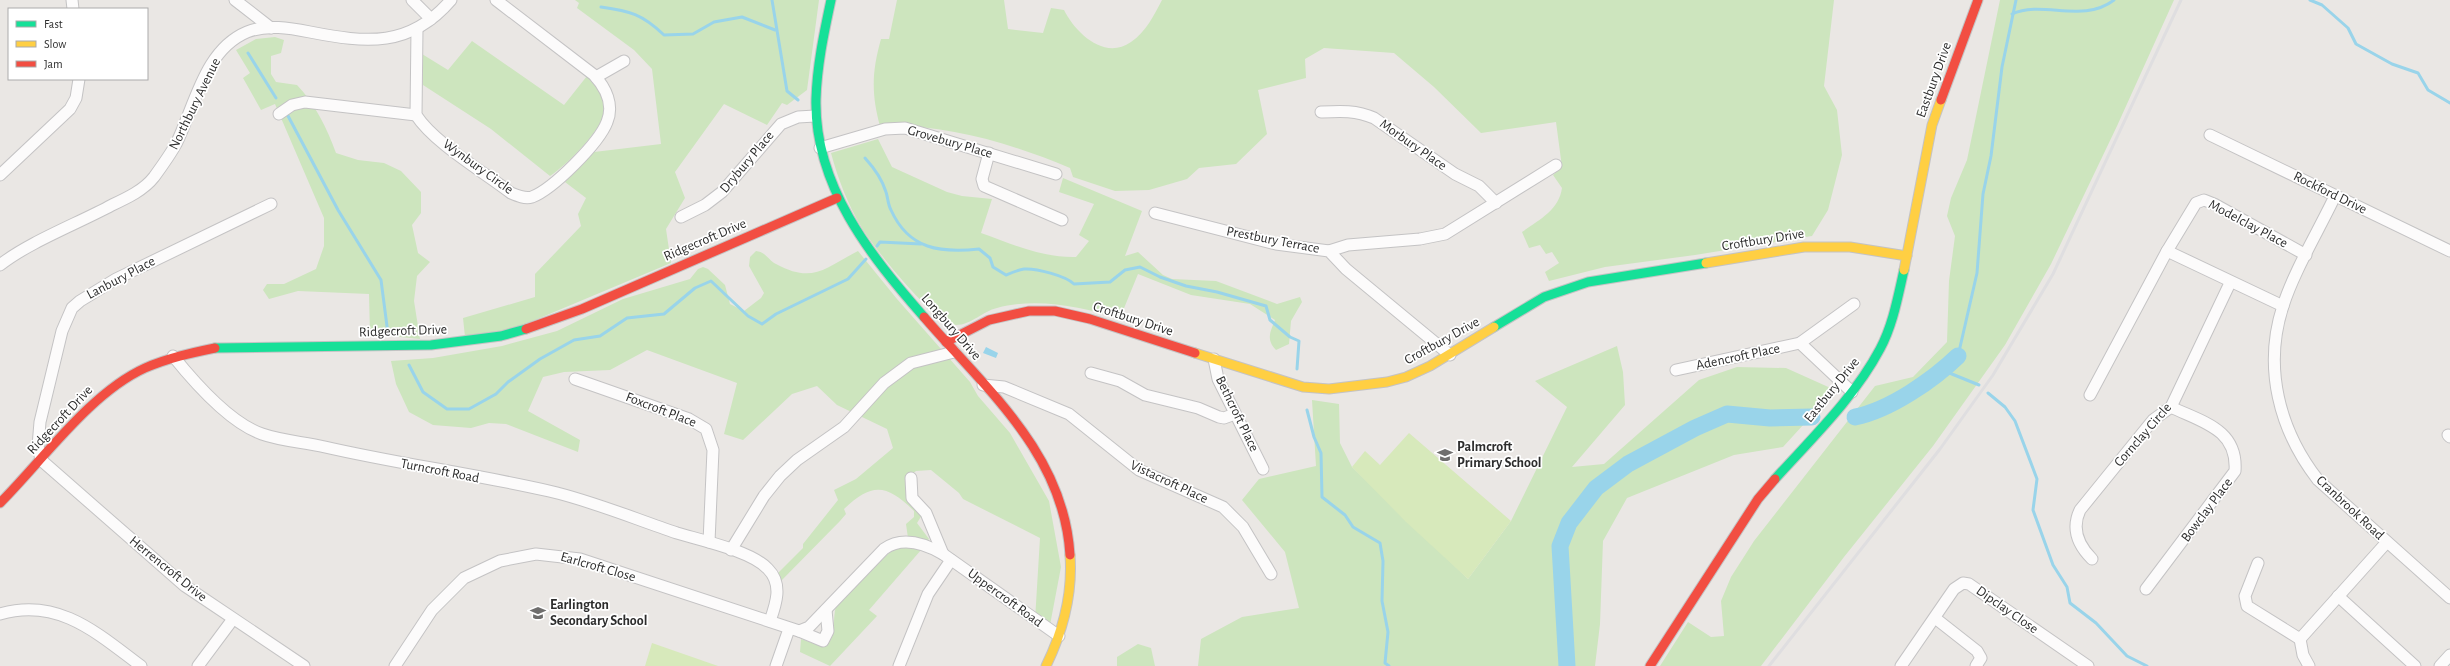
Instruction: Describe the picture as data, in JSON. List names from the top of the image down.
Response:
{
  "streets": {
    "street": [
      "Eastbury Drive",
      "Northbury Avenue",
      "Grovebury Place",
      "Morbury Place",
      "Drybury Place",
      "Wynbury Circle",
      "Rockford Drive",
      "Modelclay Place",
      "Ridgecroft Drive",
      "Prestbury Terrace",
      "Croftbury Drive",
      "Lanbury Place",
      "Longbury Drive",
      "Adencroft Place",
      "Foxcroft Place",
      "Bethcroft Place",
      "Cornclay Circle",
      "Turncroft Road",
      "Vistacroft Place",
      "Cranbrook Road",
      "Bowclay Place",
      "Earlcroft Close",
      "Herrencroft Drive",
      "Uppercroft Road",
      "Dipclay Close"
    ]
  },
  "crossings": [
    ["Eastbury Drive", "Croftbury Drive"],
    ["Grovebury Place", "Longbury Drive"],
    ["Drybury Place", "Longbury Drive"],
    ["Rockford Drive", "Cranbrook Road"],
    ["Modelclay Place", "Cranbrook Road"],
    ["Ridgecroft Drive", "Lanbury Place"],
    ["Ridgecroft Drive", "Longbury Drive"],
    ["Ridgecroft Drive", "Turncroft Road"],
    ["Ridgecroft Drive", "Herrencroft Drive"],
    ["Prestbury Terrace", "Croftbury Drive"],
    ["Croftbury Drive", "Longbury Drive"],
    ["Croftbury Drive", "Bethcroft Place"],
    ["Lanbury Place", "Herrencroft Drive"],
    ["Longbury Drive", "Vistacroft Place"],
    ["Longbury Drive", "Uppercroft Road"],
    ["Foxcroft Place", "Turncroft Road"],
    ["Cornclay Circle", "Bowclay Place"],
    ["Earlcroft Close", "Uppercroft Road"]
  ],
  "places": {
    "school or university": ["Palmcroft Primary School", "Earlington Secondary School"]
  },
  "legend": ["Fast", "Slow", "Jam"]
}
